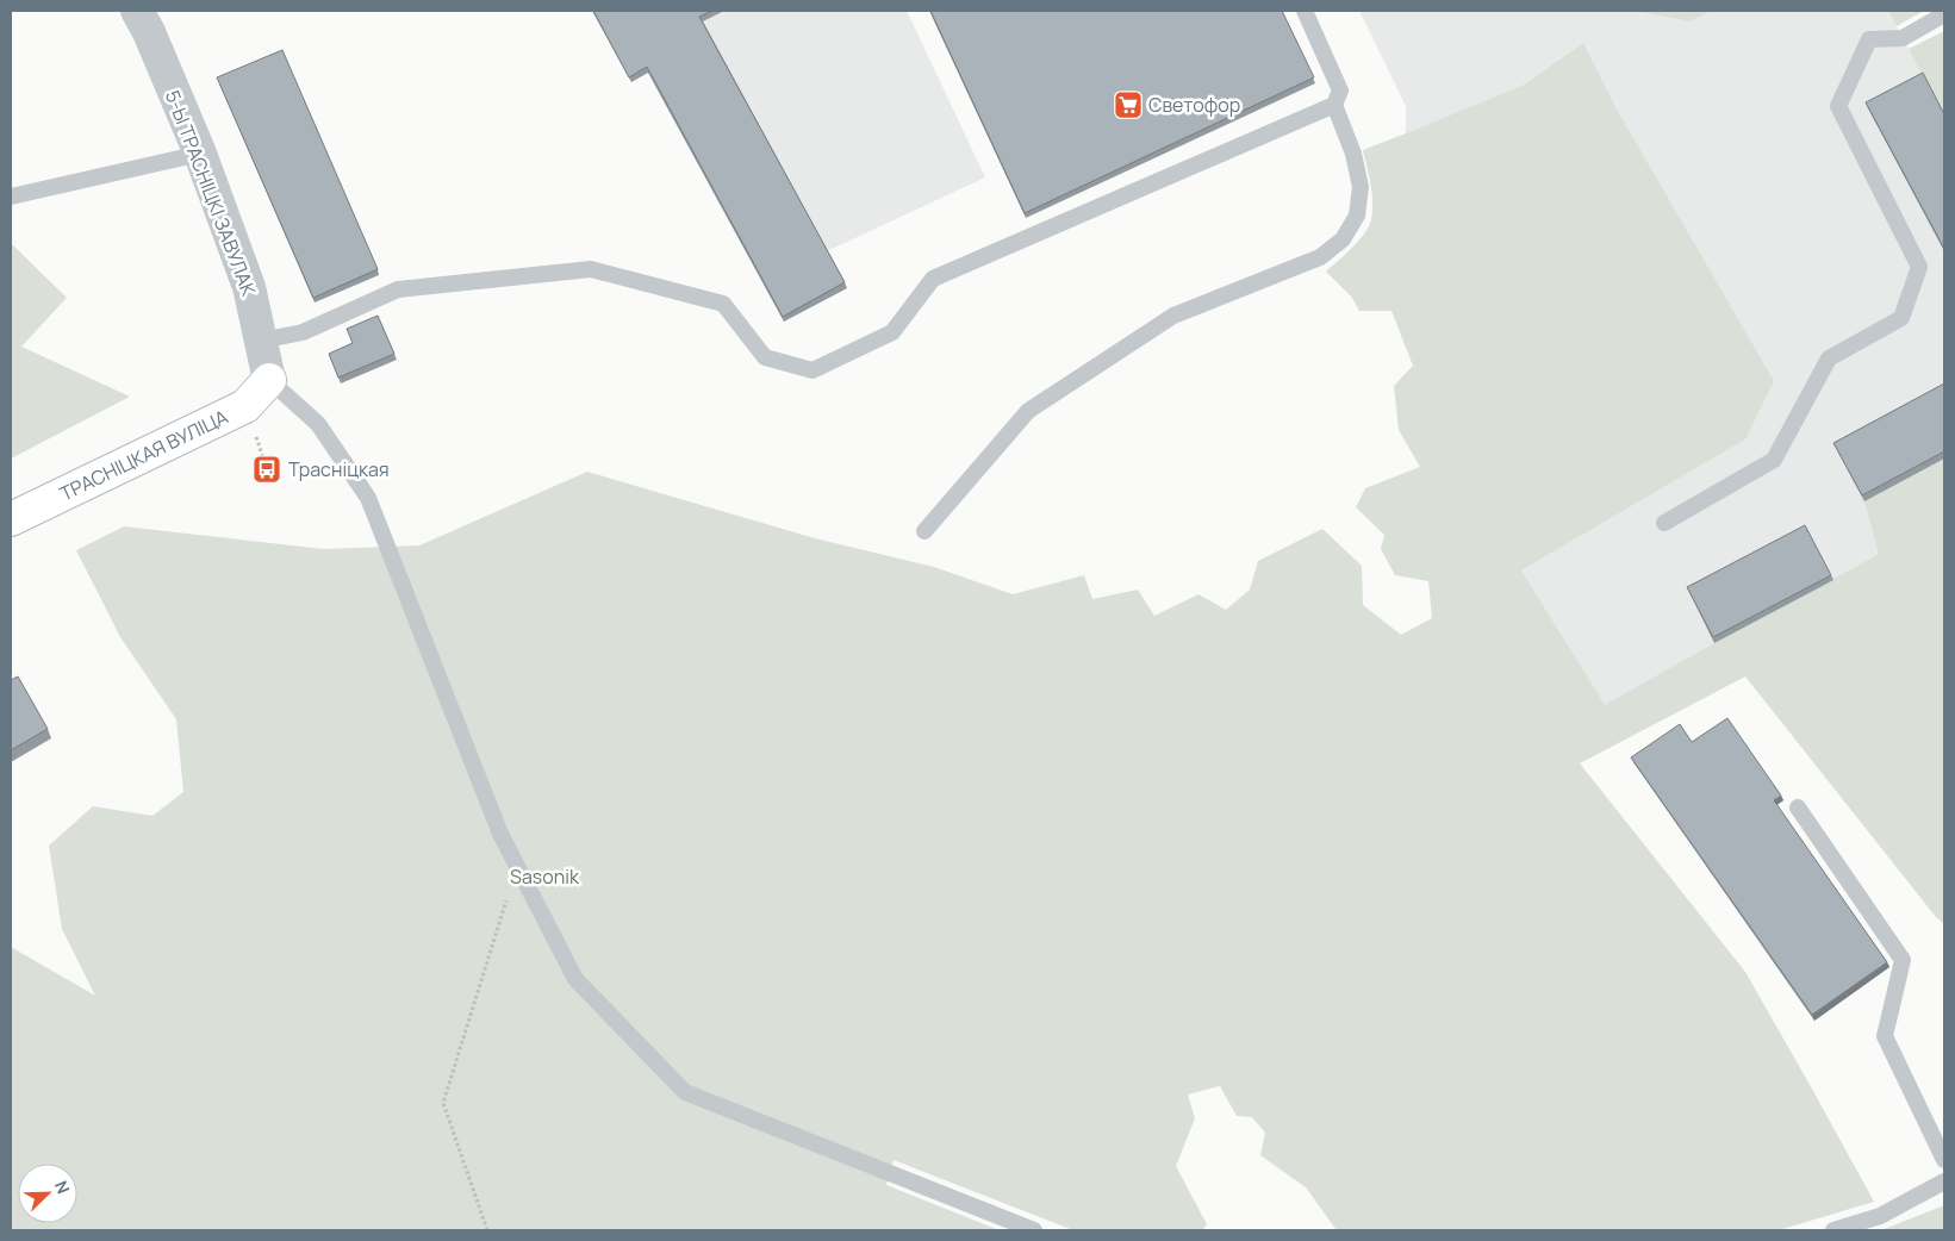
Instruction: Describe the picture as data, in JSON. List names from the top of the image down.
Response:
{
  "streets": {
    "street": ["5-Ы ТРАСНІЦКІ ЗАВУЛАК", "ТРАСНІЦКАЯ ВУЛІЦА"]
  },
  "crossings": [
    ["5-Ы ТРАСНІЦКІ ЗАВУЛАК", "ТРАСНІЦКАЯ ВУЛІЦА"]
  ],
  "parks": ["Sasonik"],
  "places": {
    "supermarket": ["Светофор"],
    "bus stop": ["Трасніцкая"]
  },
  "north": "top right"
}
